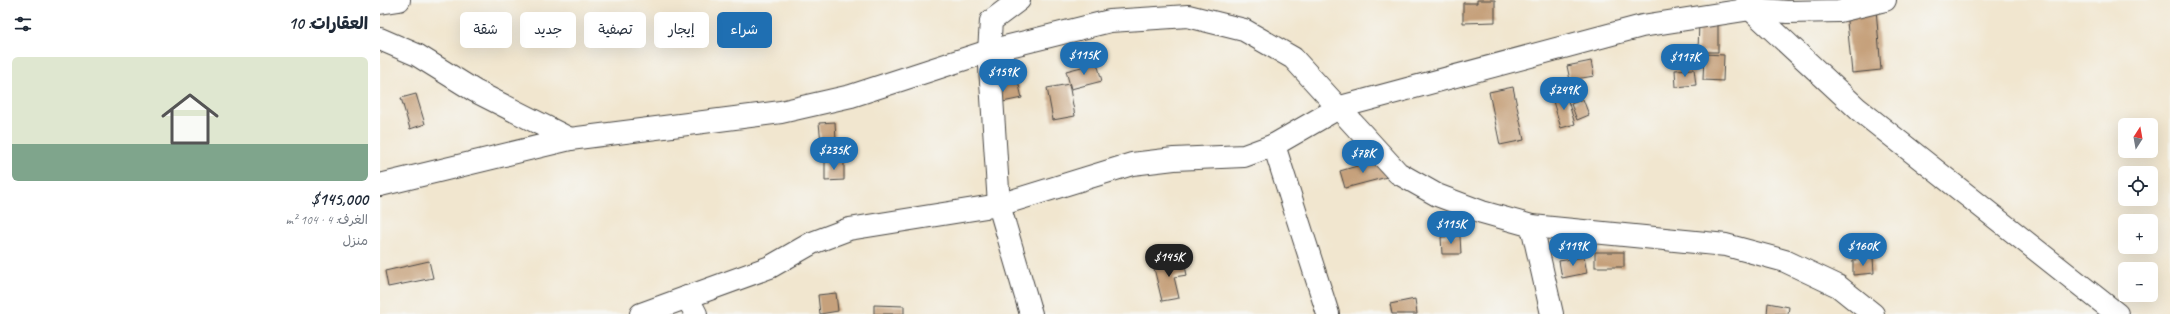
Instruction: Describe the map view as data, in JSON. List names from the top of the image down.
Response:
{
  "north": "top",
  "page": {
    "heading": "العقارات: 10",
    "chip": [
      "شراء",
      "إيجار",
      "تصفية",
      "جديد",
      "شقة"
    ],
    "price": [
      "$115K",
      "$117K",
      "$159K",
      "$249K",
      "$235K",
      "$78K",
      "$115K",
      "$119K",
      "$160K",
      "$145K"
    ],
    "list": [
      {
        "name": "$145,000",
        "note": "الغرف: 4 · 104 m² · منزل"
      }
    ],
    "map_buttons": ["+", "−"]
  }
}
